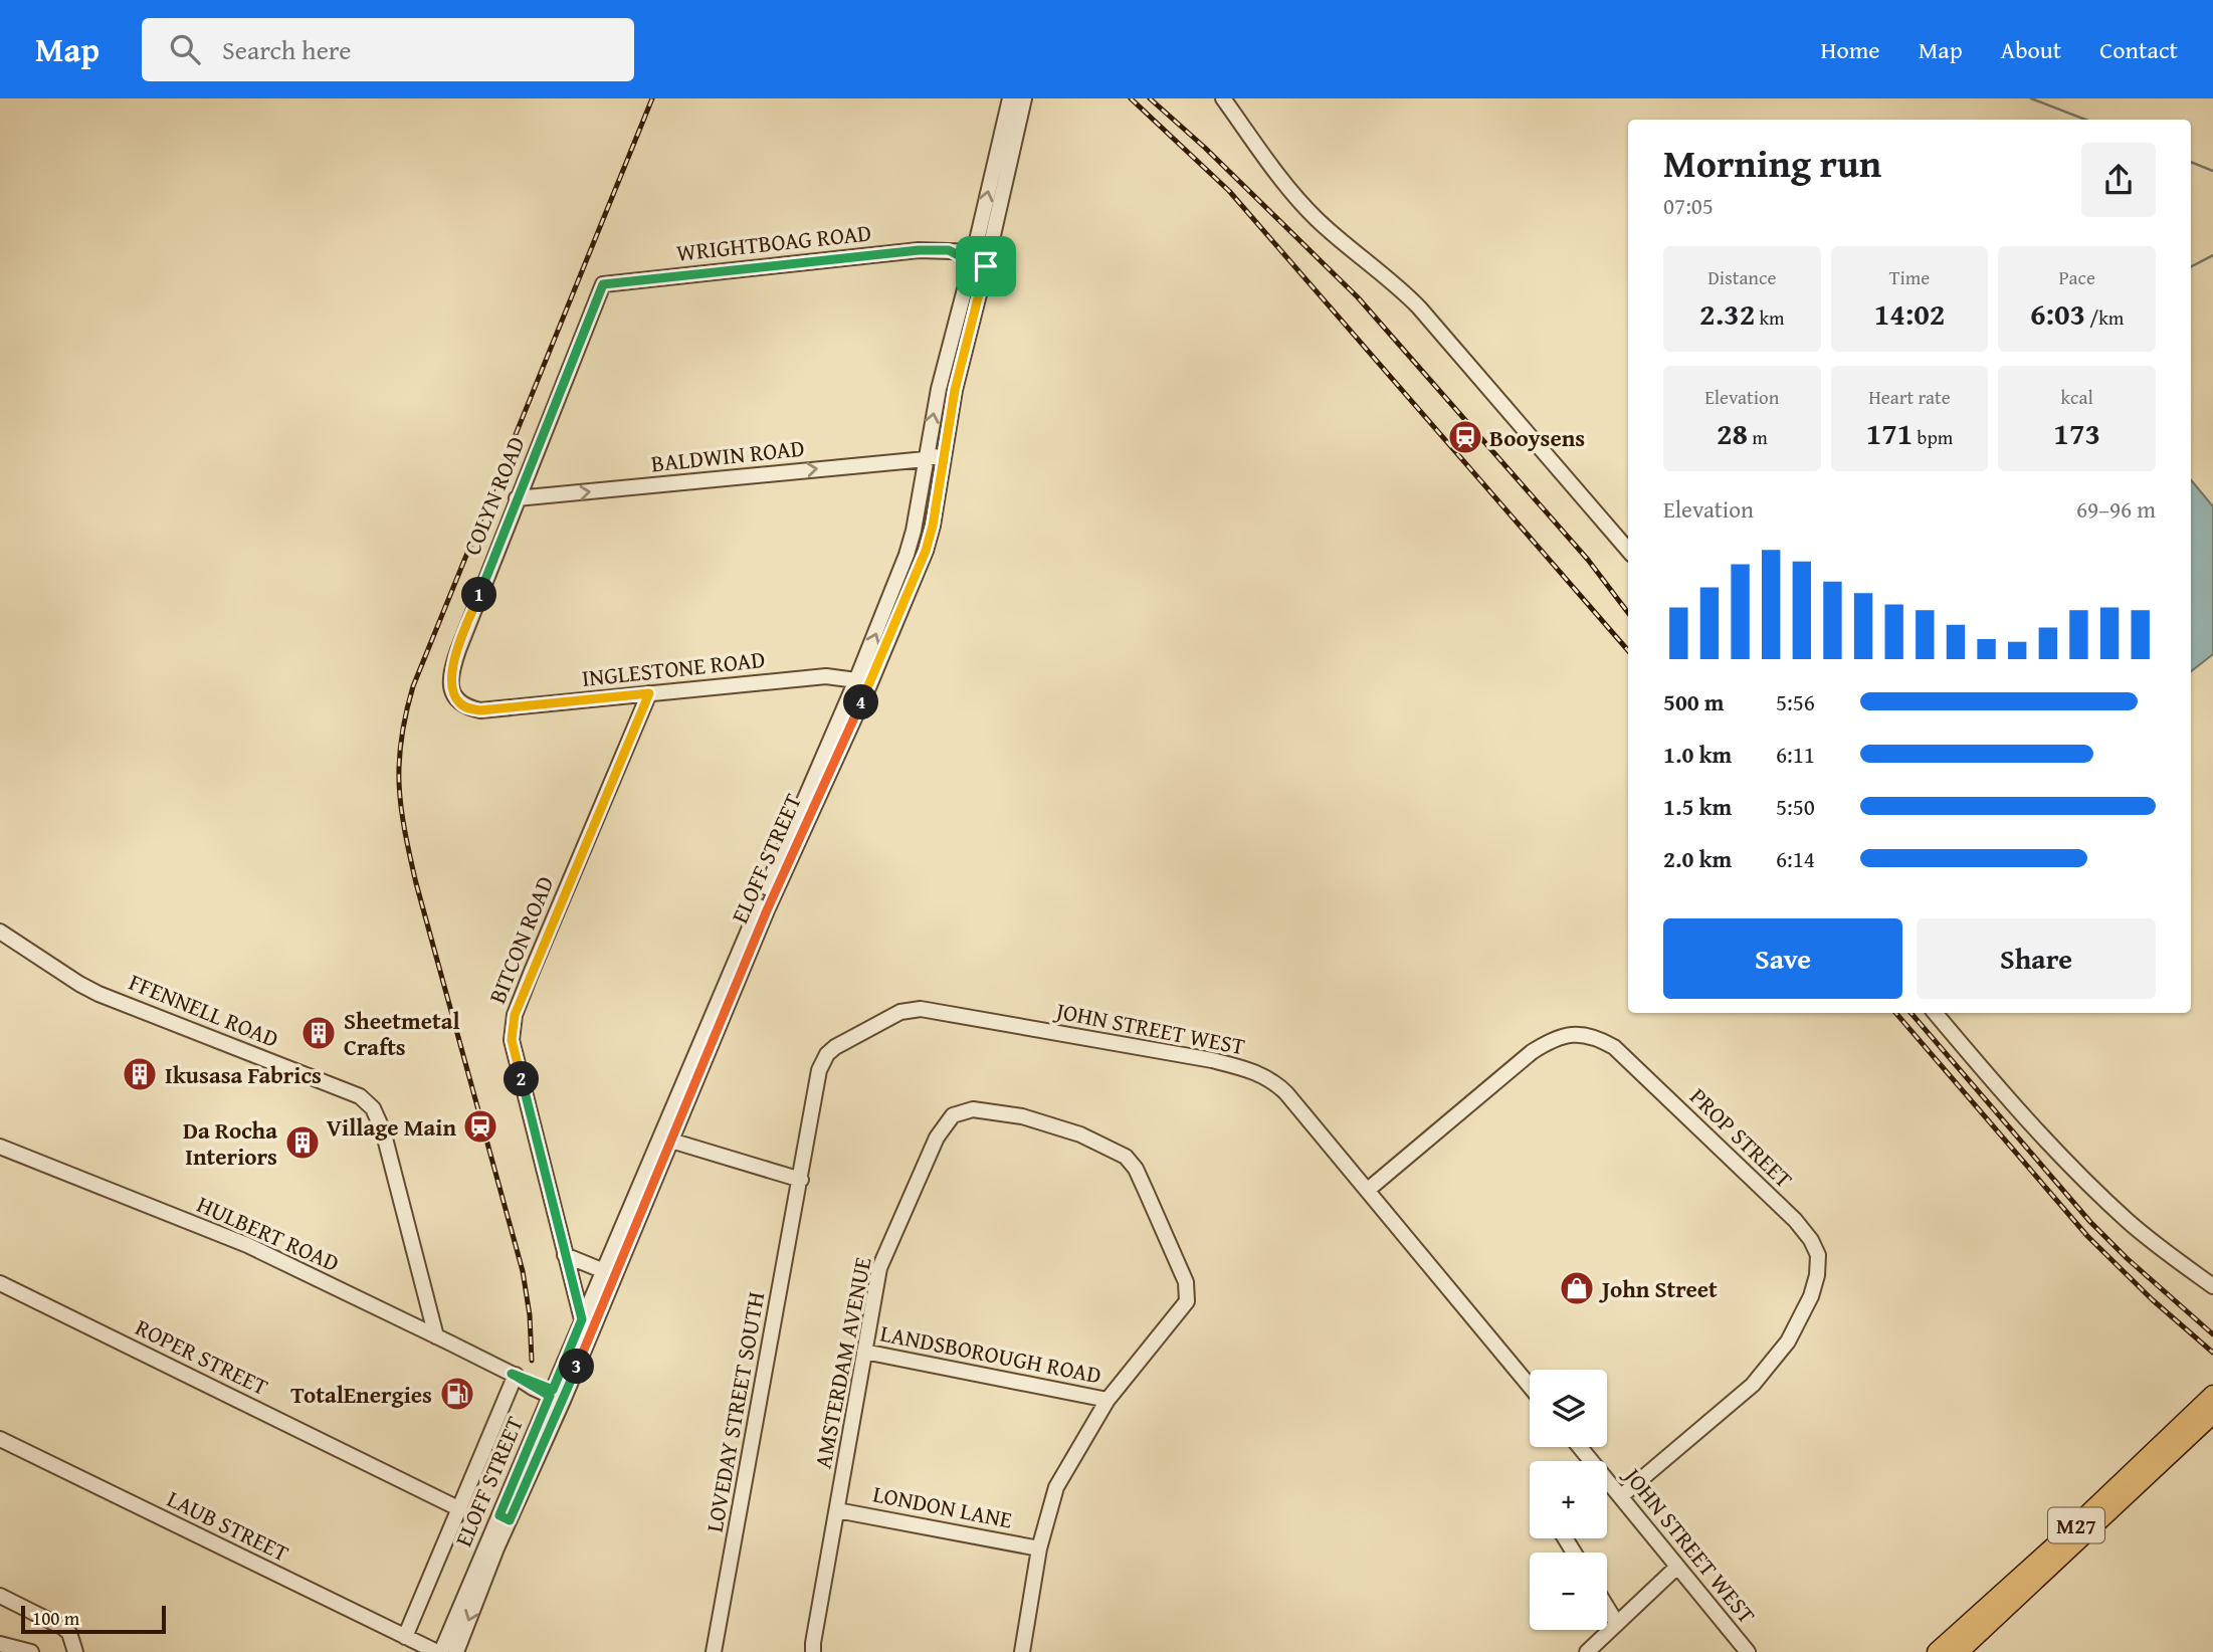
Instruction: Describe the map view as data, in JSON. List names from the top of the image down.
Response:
{
  "streets": {
    "main road": ["M27"],
    "street": [
      "WRIGHTBOAG ROAD",
      "BALDWIN ROAD",
      "COLYN ROAD",
      "INGLESTONE ROAD",
      "ELOFF STREET",
      "BITCON ROAD",
      "FFENNELL ROAD",
      "JOHN STREET WEST",
      "PROP STREET",
      "HULBERT ROAD",
      "LANDSBOROUGH ROAD",
      "ROPER STREET",
      "AMSTERDAM AVENUE",
      "LOVEDAY STREET SOUTH",
      "LONDON LANE",
      "LAUB STREET"
    ]
  },
  "crossings": [
    ["WRIGHTBOAG ROAD", "COLYN ROAD"],
    ["WRIGHTBOAG ROAD", "ELOFF STREET"],
    ["BALDWIN ROAD", "COLYN ROAD"],
    ["BALDWIN ROAD", "ELOFF STREET"],
    ["COLYN ROAD", "INGLESTONE ROAD"],
    ["INGLESTONE ROAD", "ELOFF STREET"],
    ["INGLESTONE ROAD", "BITCON ROAD"],
    ["ELOFF STREET", "BITCON ROAD"],
    ["ELOFF STREET", "HULBERT ROAD"],
    ["ELOFF STREET", "LAUB STREET"],
    ["FFENNELL ROAD", "HULBERT ROAD"],
    ["JOHN STREET WEST", "PROP STREET"],
    ["JOHN STREET WEST", "LOVEDAY STREET SOUTH"],
    ["LANDSBOROUGH ROAD", "AMSTERDAM AVENUE"],
    ["AMSTERDAM AVENUE", "LONDON LANE"]
  ],
  "one_way": ["BALDWIN ROAD"],
  "places": {
    "station": ["Booysens", "Village Main"],
    "building": ["Sheetmetal Crafts", "Ikusasa Fabrics", "Da Rocha Interiors"],
    "shop": ["John Street"],
    "fuel station": ["TotalEnergies"]
  },
  "scale_bar": "100 m",
  "page": {
    "header": "Map",
    "search": "Search here",
    "nav": [
      "Home",
      "Map",
      "About",
      "Contact"
    ],
    "heading": ["Morning run", "07:05"],
    "stats": [
      ["Distance", "2.32 km"],
      ["Time", "14:02"],
      ["Pace", "6:03 /km"],
      ["Elevation", "28 m"],
      ["Heart rate", "171 bpm"],
      ["kcal", "173"]
    ],
    "chart": ["Elevation", "69–96 m"],
    "pins": [
      "1",
      "4",
      "2",
      "3"
    ],
    "list": [
      {
        "name": "500 m",
        "note": "5:56"
      },
      {
        "name": "1.0 km",
        "note": "6:11"
      },
      {
        "name": "1.5 km",
        "note": "5:50"
      },
      {
        "name": "2.0 km",
        "note": "6:14"
      }
    ],
    "buttons": ["Save", "Share"],
    "map_buttons": ["+", "−"],
    "scale": "100 m"
  }
}
